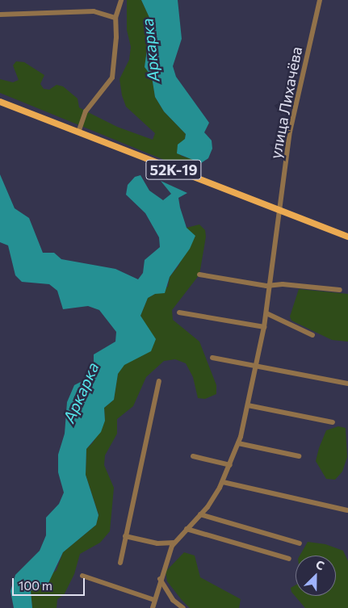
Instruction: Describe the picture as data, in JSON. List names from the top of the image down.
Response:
{
  "streets": {
    "main road": ["52К-19"],
    "street": ["улица Лихачёва"]
  },
  "crossings": [
    ["улица Лихачёва", "52К-19"]
  ],
  "water": ["Аркарка"],
  "scale_bar": "100 m",
  "north": "top right"
}
